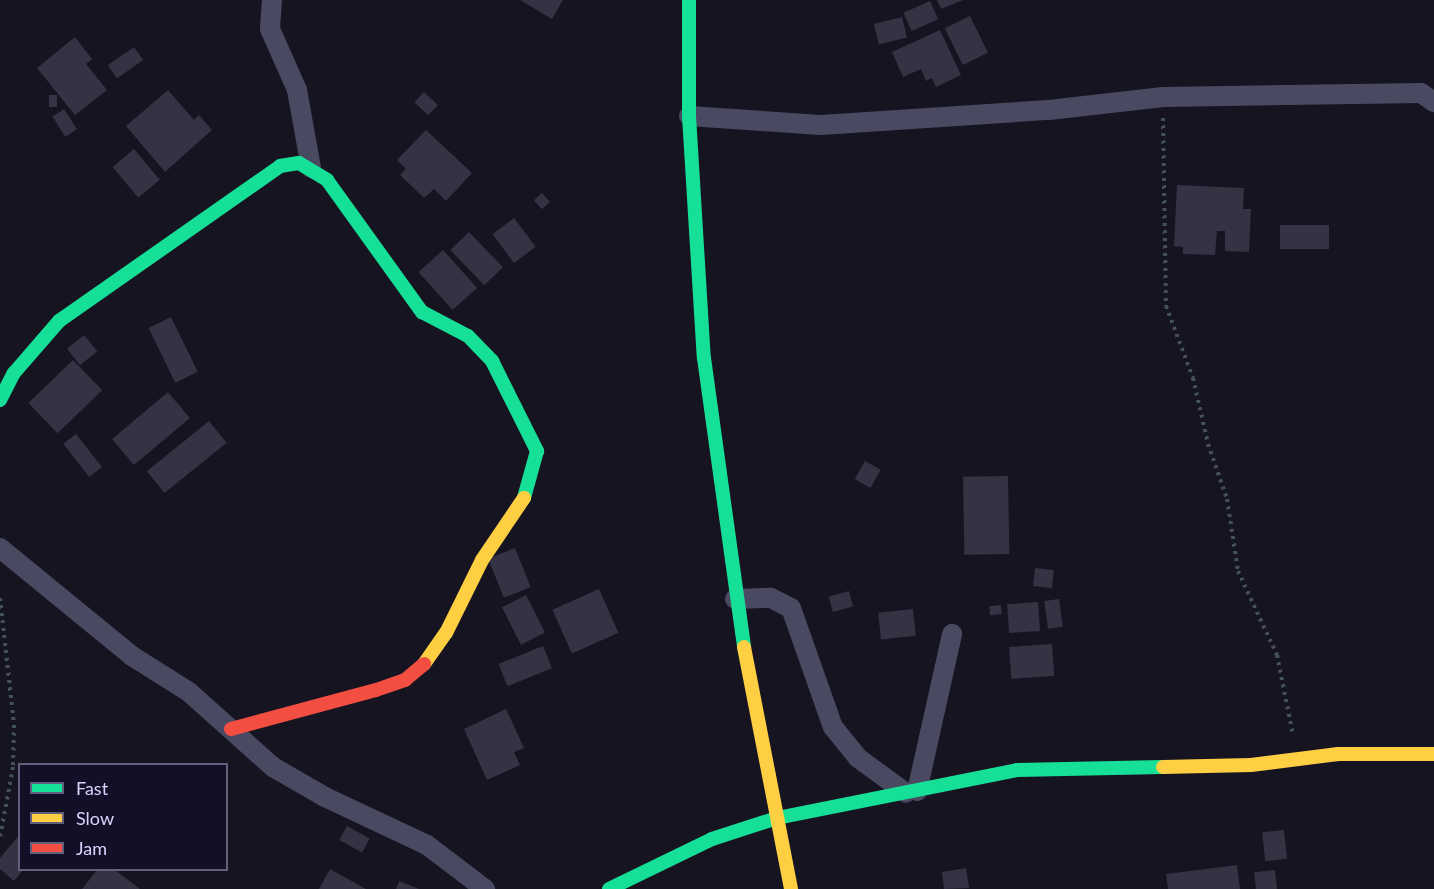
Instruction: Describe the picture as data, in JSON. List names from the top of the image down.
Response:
{
  "legend": ["Fast", "Slow", "Jam"]
}
